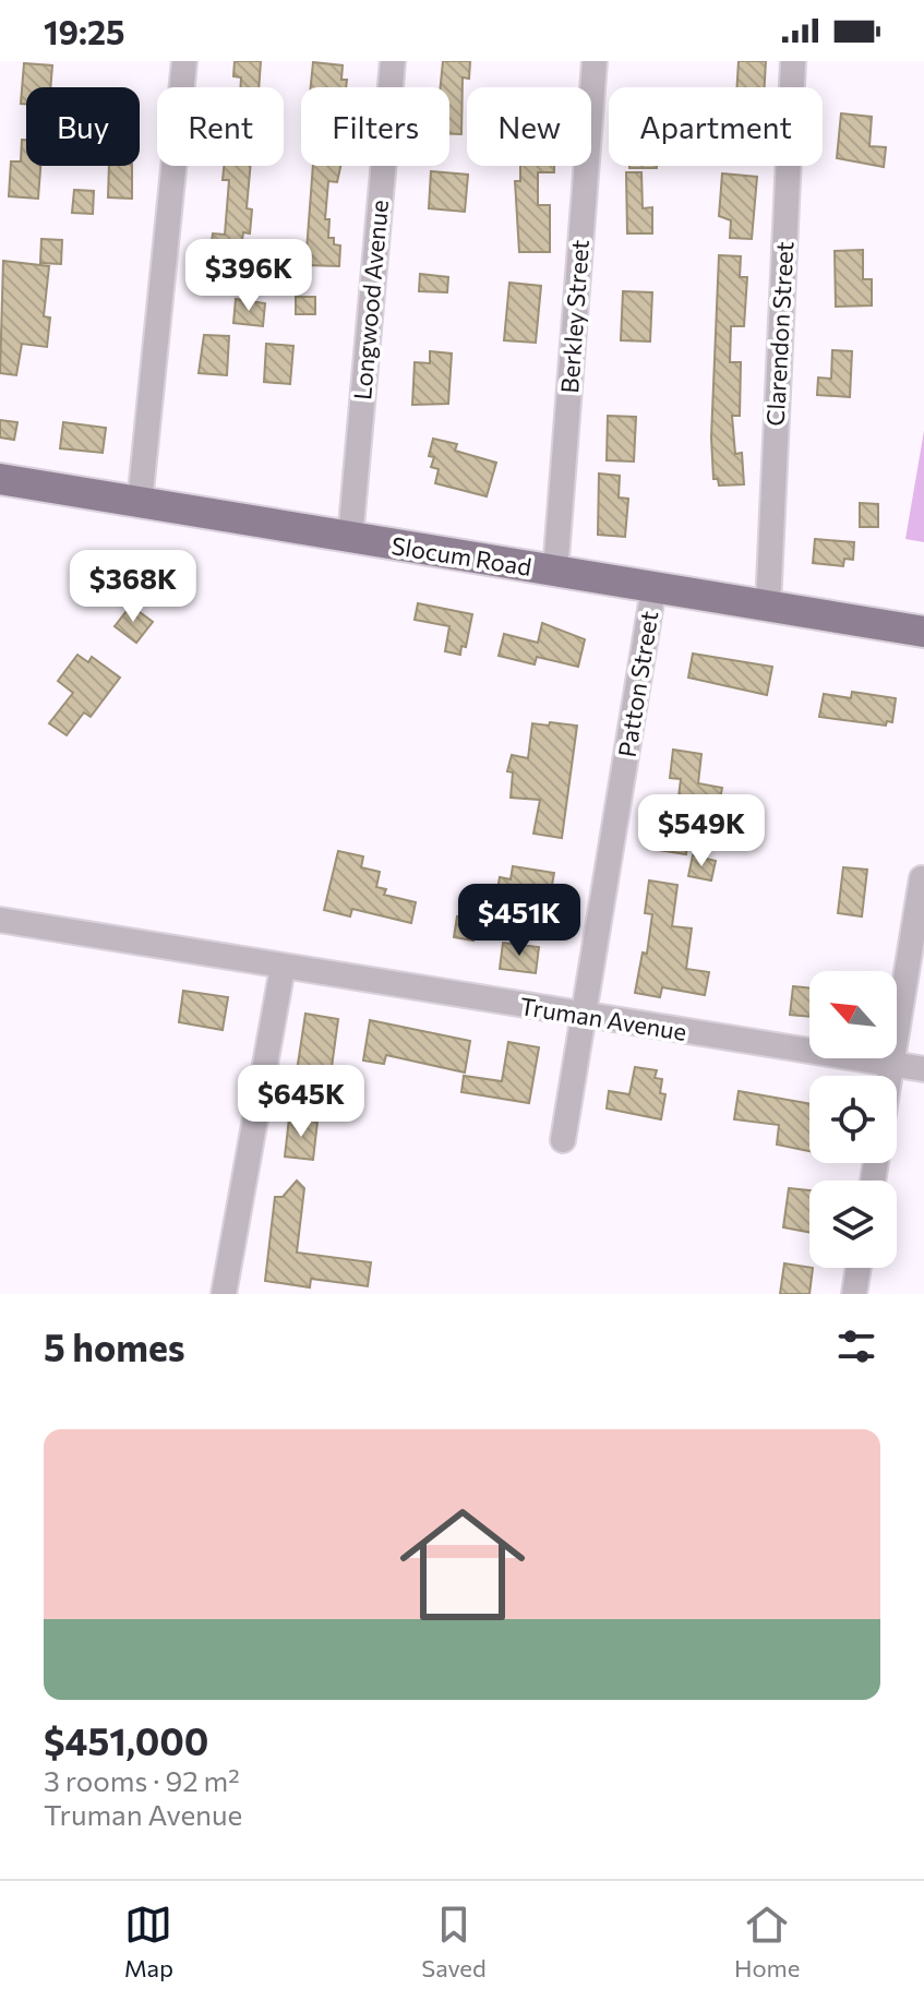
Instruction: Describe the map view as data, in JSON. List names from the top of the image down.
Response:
{
  "streets": {
    "main road": ["Slocum Road"],
    "street": [
      "Longwood Avenue",
      "Berkley Street",
      "Clarendon Street",
      "Patton Street",
      "Truman Avenue"
    ]
  },
  "crossings": [
    ["Longwood Avenue", "Slocum Road"],
    ["Berkley Street", "Slocum Road"],
    ["Clarendon Street", "Slocum Road"],
    ["Slocum Road", "Patton Street"],
    ["Patton Street", "Truman Avenue"]
  ],
  "north": "top left",
  "page": {
    "status": "19:25",
    "chip": [
      "Buy",
      "Rent",
      "Filters",
      "New",
      "Apartment"
    ],
    "price": [
      "$396K",
      "$368K",
      "$549K",
      "$451K",
      "$645K"
    ],
    "heading": "5 homes",
    "list": [
      {
        "name": "$451,000",
        "note": "3 rooms · 92 m² · Truman Avenue"
      }
    ],
    "tabs": ["Map", "Saved", "Home"]
  }
}
